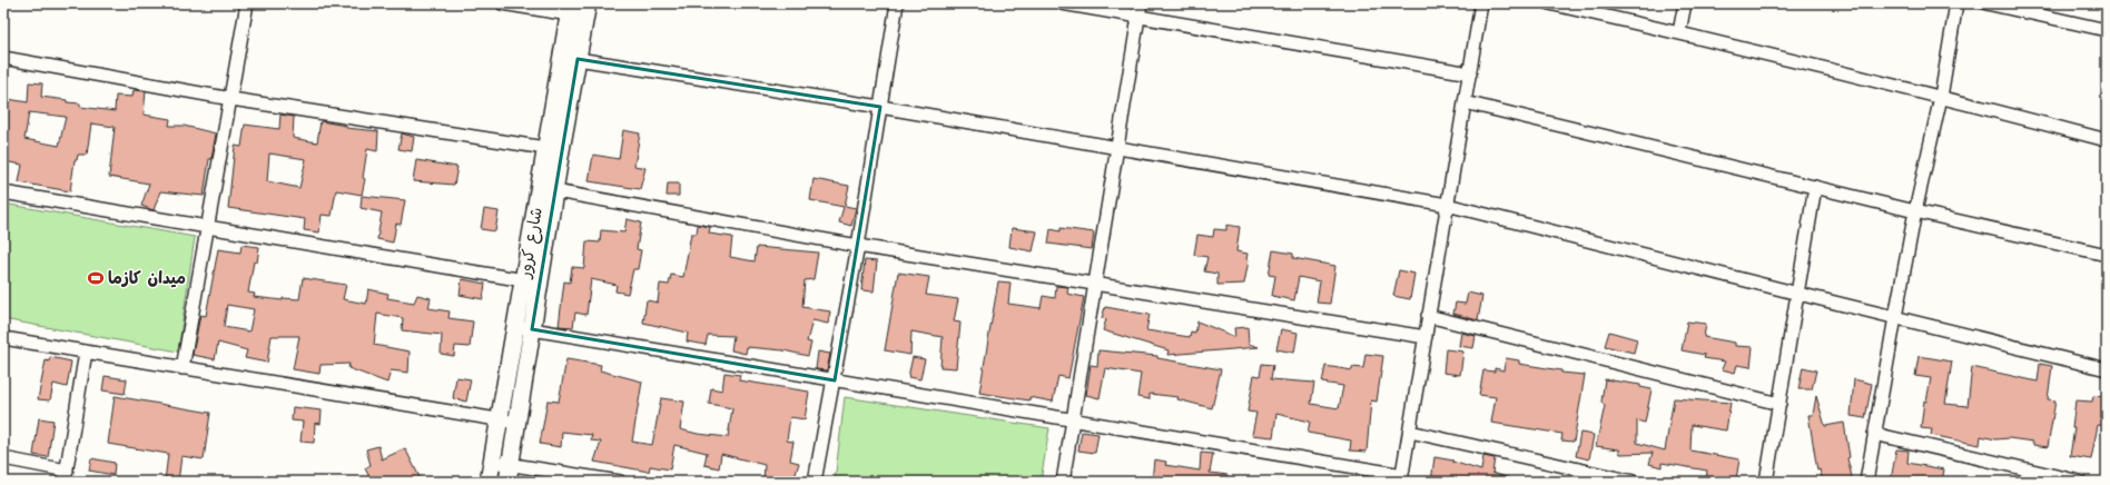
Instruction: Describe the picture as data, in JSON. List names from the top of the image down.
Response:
{
  "streets": {
    "main road": ["شارع كرور"]
  },
  "places": {
    "sports": ["ميدان كازما"]
  }
}
